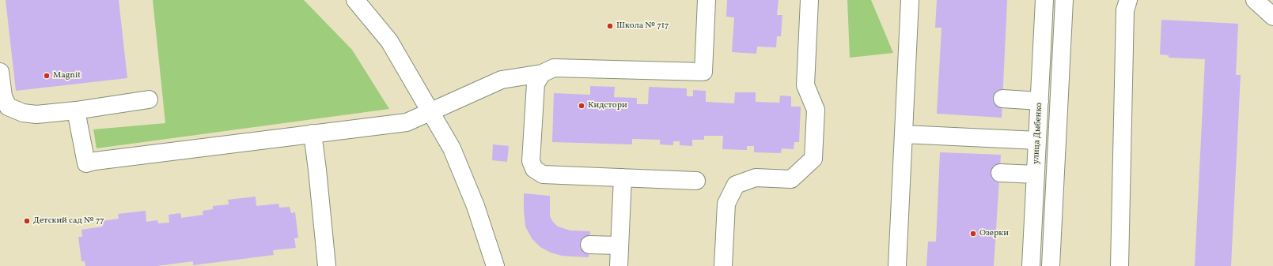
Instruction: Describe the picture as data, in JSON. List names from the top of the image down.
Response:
{
  "streets": {
    "street": ["улица Дыбенко"]
  },
  "places": [
    "Школа № 717",
    "Magnit",
    "Кидстори",
    "Детский сад № 77",
    "Озерки"
  ]
}
